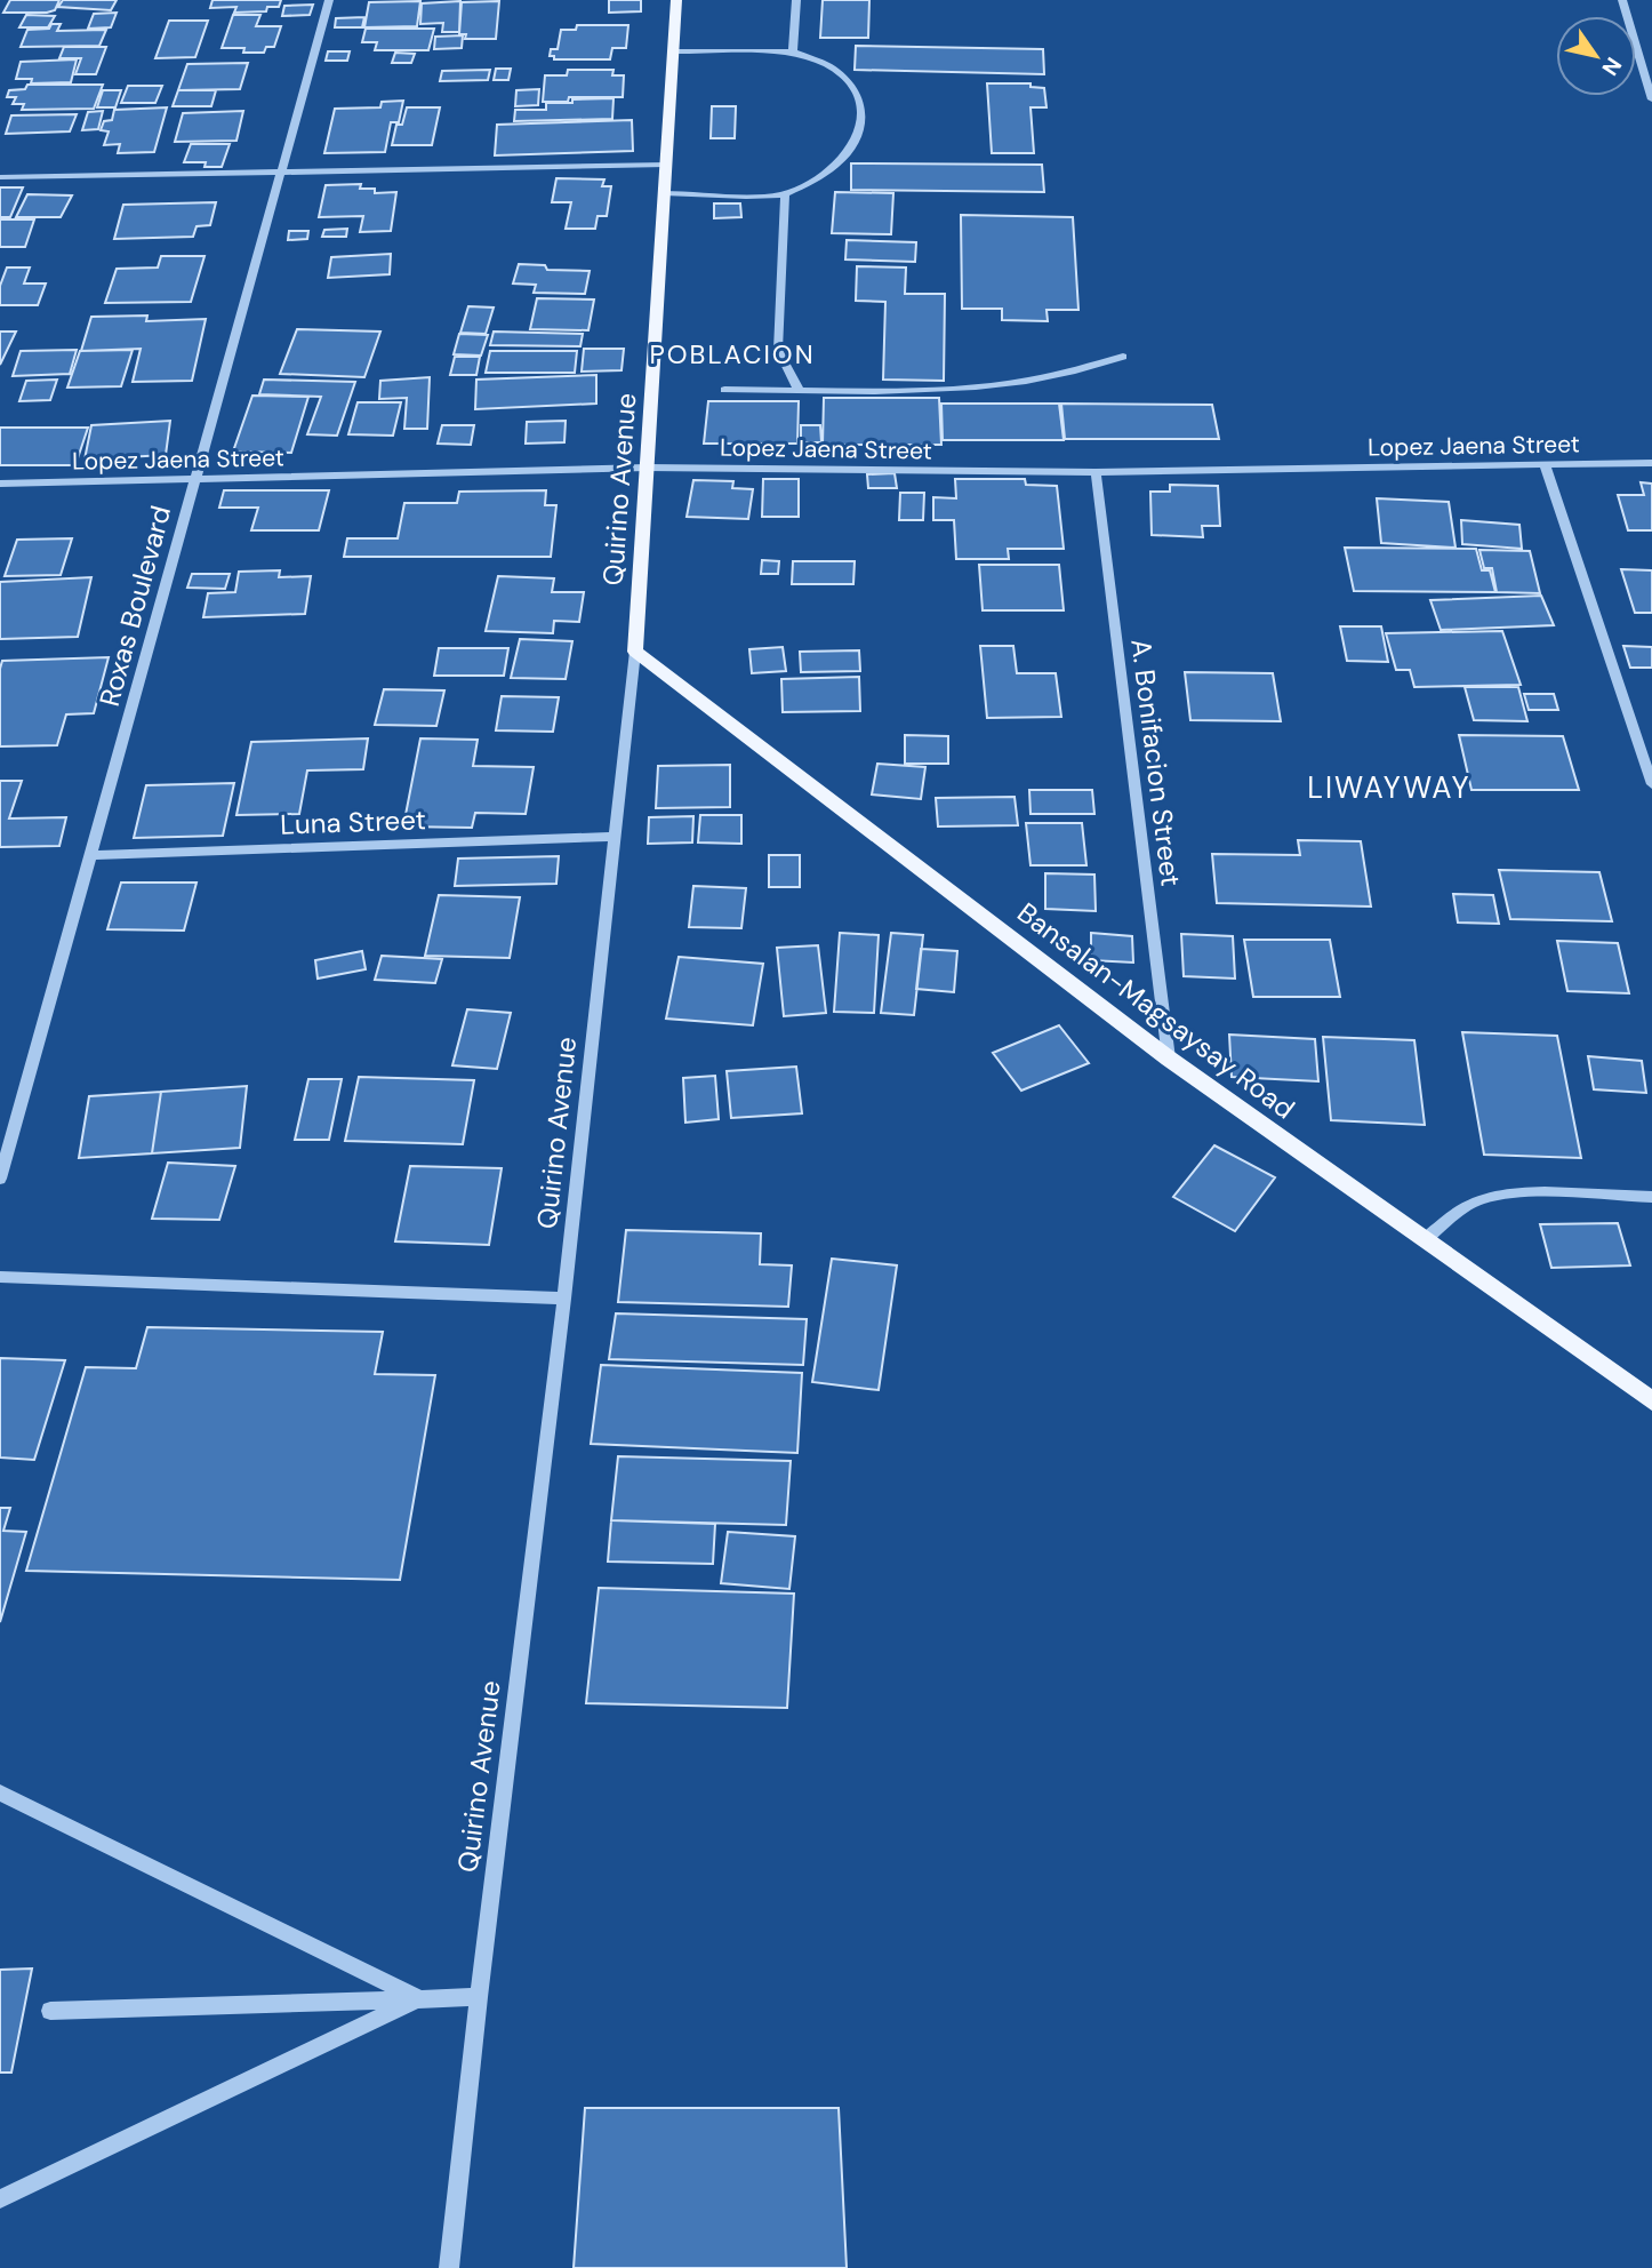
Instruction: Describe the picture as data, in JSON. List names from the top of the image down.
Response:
{
  "streets": {
    "main road": ["Quirino Avenue", "Bansalan-Magsaysay Road"],
    "street": [
      "Lopez Jaena Street",
      "Roxas Boulevard",
      "A. Bonifacion Street",
      "Luna Street"
    ]
  },
  "crossings": [
    ["Lopez Jaena Street", "Quirino Avenue"],
    ["Lopez Jaena Street", "Roxas Boulevard"],
    ["Lopez Jaena Street", "A. Bonifacion Street"],
    ["Quirino Avenue", "Luna Street"],
    ["Quirino Avenue", "Bansalan-Magsaysay Road"],
    ["Roxas Boulevard", "Luna Street"],
    ["A. Bonifacion Street", "Bansalan-Magsaysay Road"]
  ],
  "districts": ["POBLACION", "LIWAYWAY"],
  "north": "bottom right"
}
